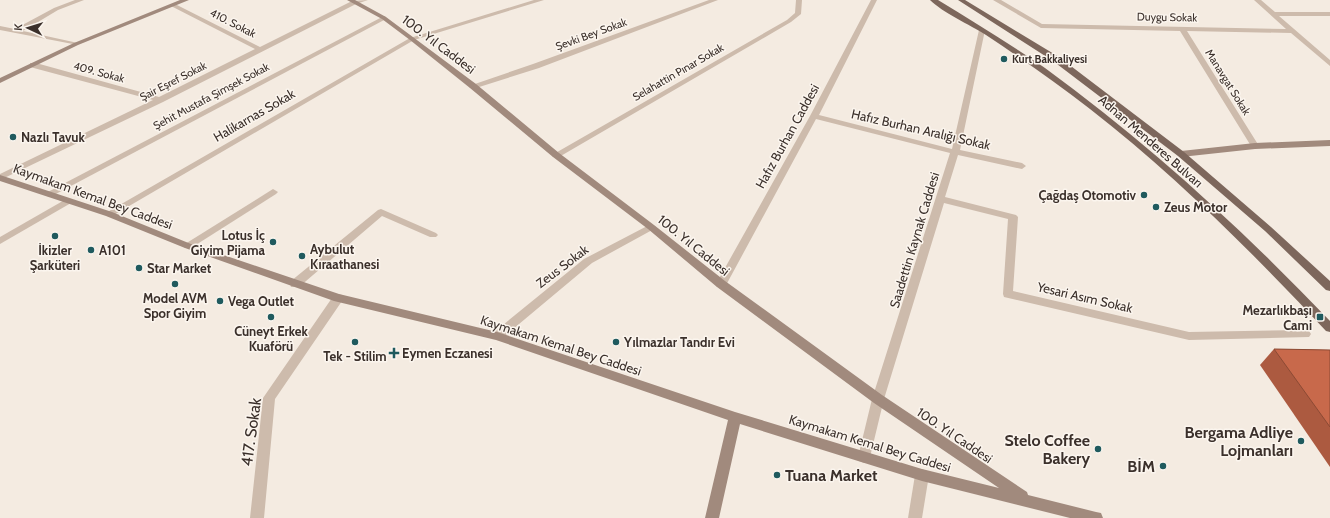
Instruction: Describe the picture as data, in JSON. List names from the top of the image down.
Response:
{
  "streets": {
    "main road": ["Adnan Menderes Bulvarı"],
    "street": [
      "Duygu Sokak",
      "410. Sokak",
      "Şevki Bey Sokak",
      "100. Yıl Caddesi",
      "409. Sokak",
      "Selahattin Pınar Sokak",
      "Şair Eşref Sokak",
      "Manavgat Sokak",
      "Şehit Mustafa Şimşek Sokak",
      "Halikarnas Sokak",
      "Hafız Burhan Aralığı Sokak",
      "Hafız Burhan Caddesi",
      "Kaymakam Kemal Bey Caddesi",
      "Saadettin Kaynak Caddesi",
      "Zeus Sokak",
      "Yesari Asım Sokak",
      "417. Sokak"
    ]
  },
  "crossings": [
    ["Duygu Sokak", "Manavgat Sokak"],
    ["410. Sokak", "Şair Eşref Sokak"],
    ["Şevki Bey Sokak", "100. Yıl Caddesi"],
    ["100. Yıl Caddesi", "Selahattin Pınar Sokak"],
    ["100. Yıl Caddesi", "Şair Eşref Sokak"],
    ["100. Yıl Caddesi", "Şehit Mustafa Şimşek Sokak"],
    ["100. Yıl Caddesi", "Halikarnas Sokak"],
    ["100. Yıl Caddesi", "Hafız Burhan Caddesi"],
    ["100. Yıl Caddesi", "Kaymakam Kemal Bey Caddesi"],
    ["100. Yıl Caddesi", "Saadettin Kaynak Caddesi"],
    ["100. Yıl Caddesi", "Zeus Sokak"],
    ["409. Sokak", "Şair Eşref Sokak"],
    ["Şair Eşref Sokak", "Kaymakam Kemal Bey Caddesi"],
    ["Şehit Mustafa Şimşek Sokak", "Kaymakam Kemal Bey Caddesi"],
    ["Halikarnas Sokak", "Kaymakam Kemal Bey Caddesi"],
    ["Hafız Burhan Aralığı Sokak", "Hafız Burhan Caddesi"],
    ["Hafız Burhan Aralığı Sokak", "Saadettin Kaynak Caddesi"],
    ["Adnan Menderes Bulvarı", "Saadettin Kaynak Caddesi"],
    ["Kaymakam Kemal Bey Caddesi", "Saadettin Kaynak Caddesi"],
    ["Kaymakam Kemal Bey Caddesi", "Zeus Sokak"],
    ["Kaymakam Kemal Bey Caddesi", "417. Sokak"],
    ["Saadettin Kaynak Caddesi", "Yesari Asım Sokak"]
  ],
  "places": {
    "other": [
      "Kurt Bakkaliyesi",
      "Nazlı Tavuk",
      "Çağdaş Otomotiv",
      "Zeus Motor",
      "İkizler Şarküteri",
      "Lotus İç Giyim Pijama",
      "A101",
      "Aybulut Kıraathanesi",
      "Star Market",
      "Model AVM Spor Giyim",
      "Vega Outlet",
      "Cüneyt Erkek Kuaförü",
      "Tek - Stilim",
      "Yılmazlar Tandır Evi",
      "Bergama Adliye Lojmanları",
      "Stelo Coffee Bakery",
      "BİM",
      "Tuana Market"
    ],
    "transit": ["Mezarlıkbaşı Cami"],
    "health": ["Eymen Eczanesi"]
  },
  "north": "left"
}
